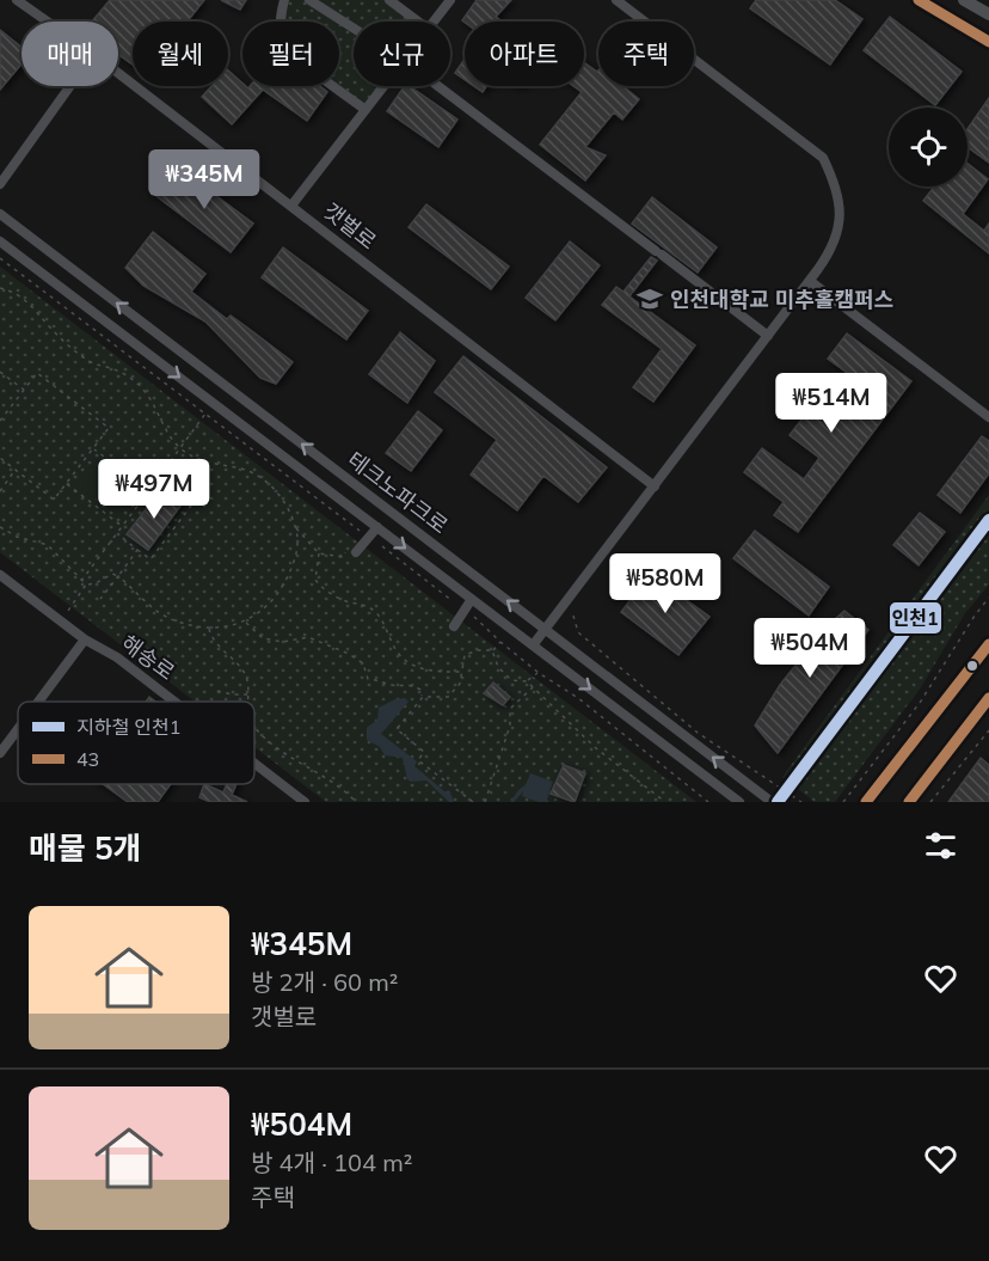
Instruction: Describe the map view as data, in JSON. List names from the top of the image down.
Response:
{
  "streets": {
    "street": ["갯벌로", "테크노파크로", "해송로"]
  },
  "places": {
    "school or university": ["인천대학교 미추홀캠퍼스"]
  },
  "lines": ["transit line 43", "metro line 인천1"],
  "legend": ["지하철 인천1", "43"],
  "page": {
    "chip": [
      "매매",
      "월세",
      "필터",
      "신규",
      "아파트",
      "주택"
    ],
    "price": [
      "₩345M",
      "₩514M",
      "₩497M",
      "₩580M",
      "₩504M"
    ],
    "heading": "매물 5개",
    "list": [
      {
        "name": "₩345M",
        "note": "방 2개 · 60 m² · 갯벌로"
      },
      {
        "name": "₩504M",
        "note": "방 4개 · 104 m² · 주택"
      }
    ]
  }
}
